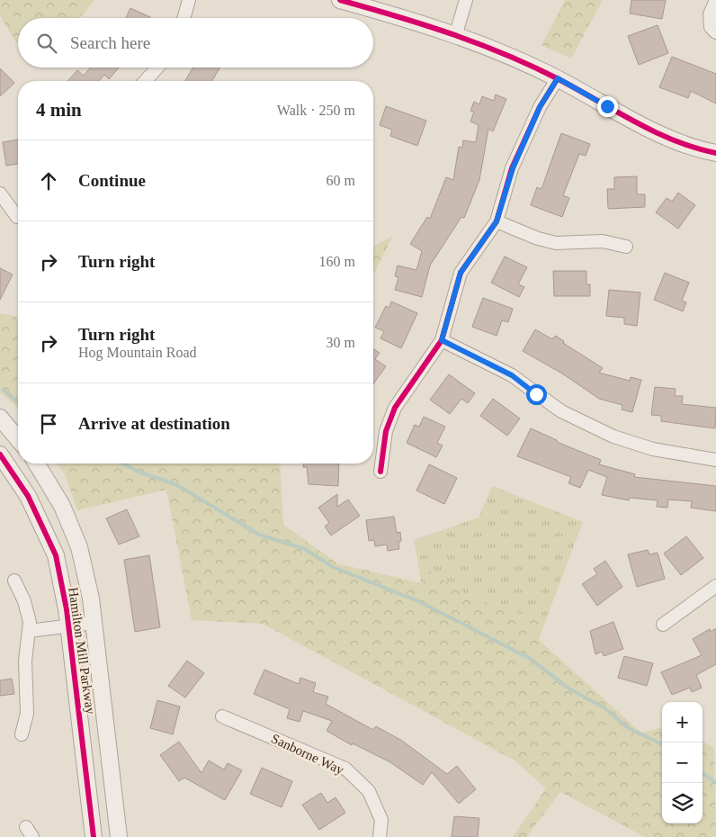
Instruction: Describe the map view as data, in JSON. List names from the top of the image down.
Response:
{
  "streets": {
    "street": ["Hamilton Mill Parkway", "Sanborne Way"]
  },
  "page": {
    "search": "Search here",
    "heading": ["4 min", "Walk · 250 m"],
    "list": [
      ["Continue", "60 m"],
      ["Turn right", "160 m"],
      ["Turn right", "Hog Mountain Road", "30 m"],
      "Arrive at destination"
    ],
    "map_buttons": ["+", "−"]
  }
}
